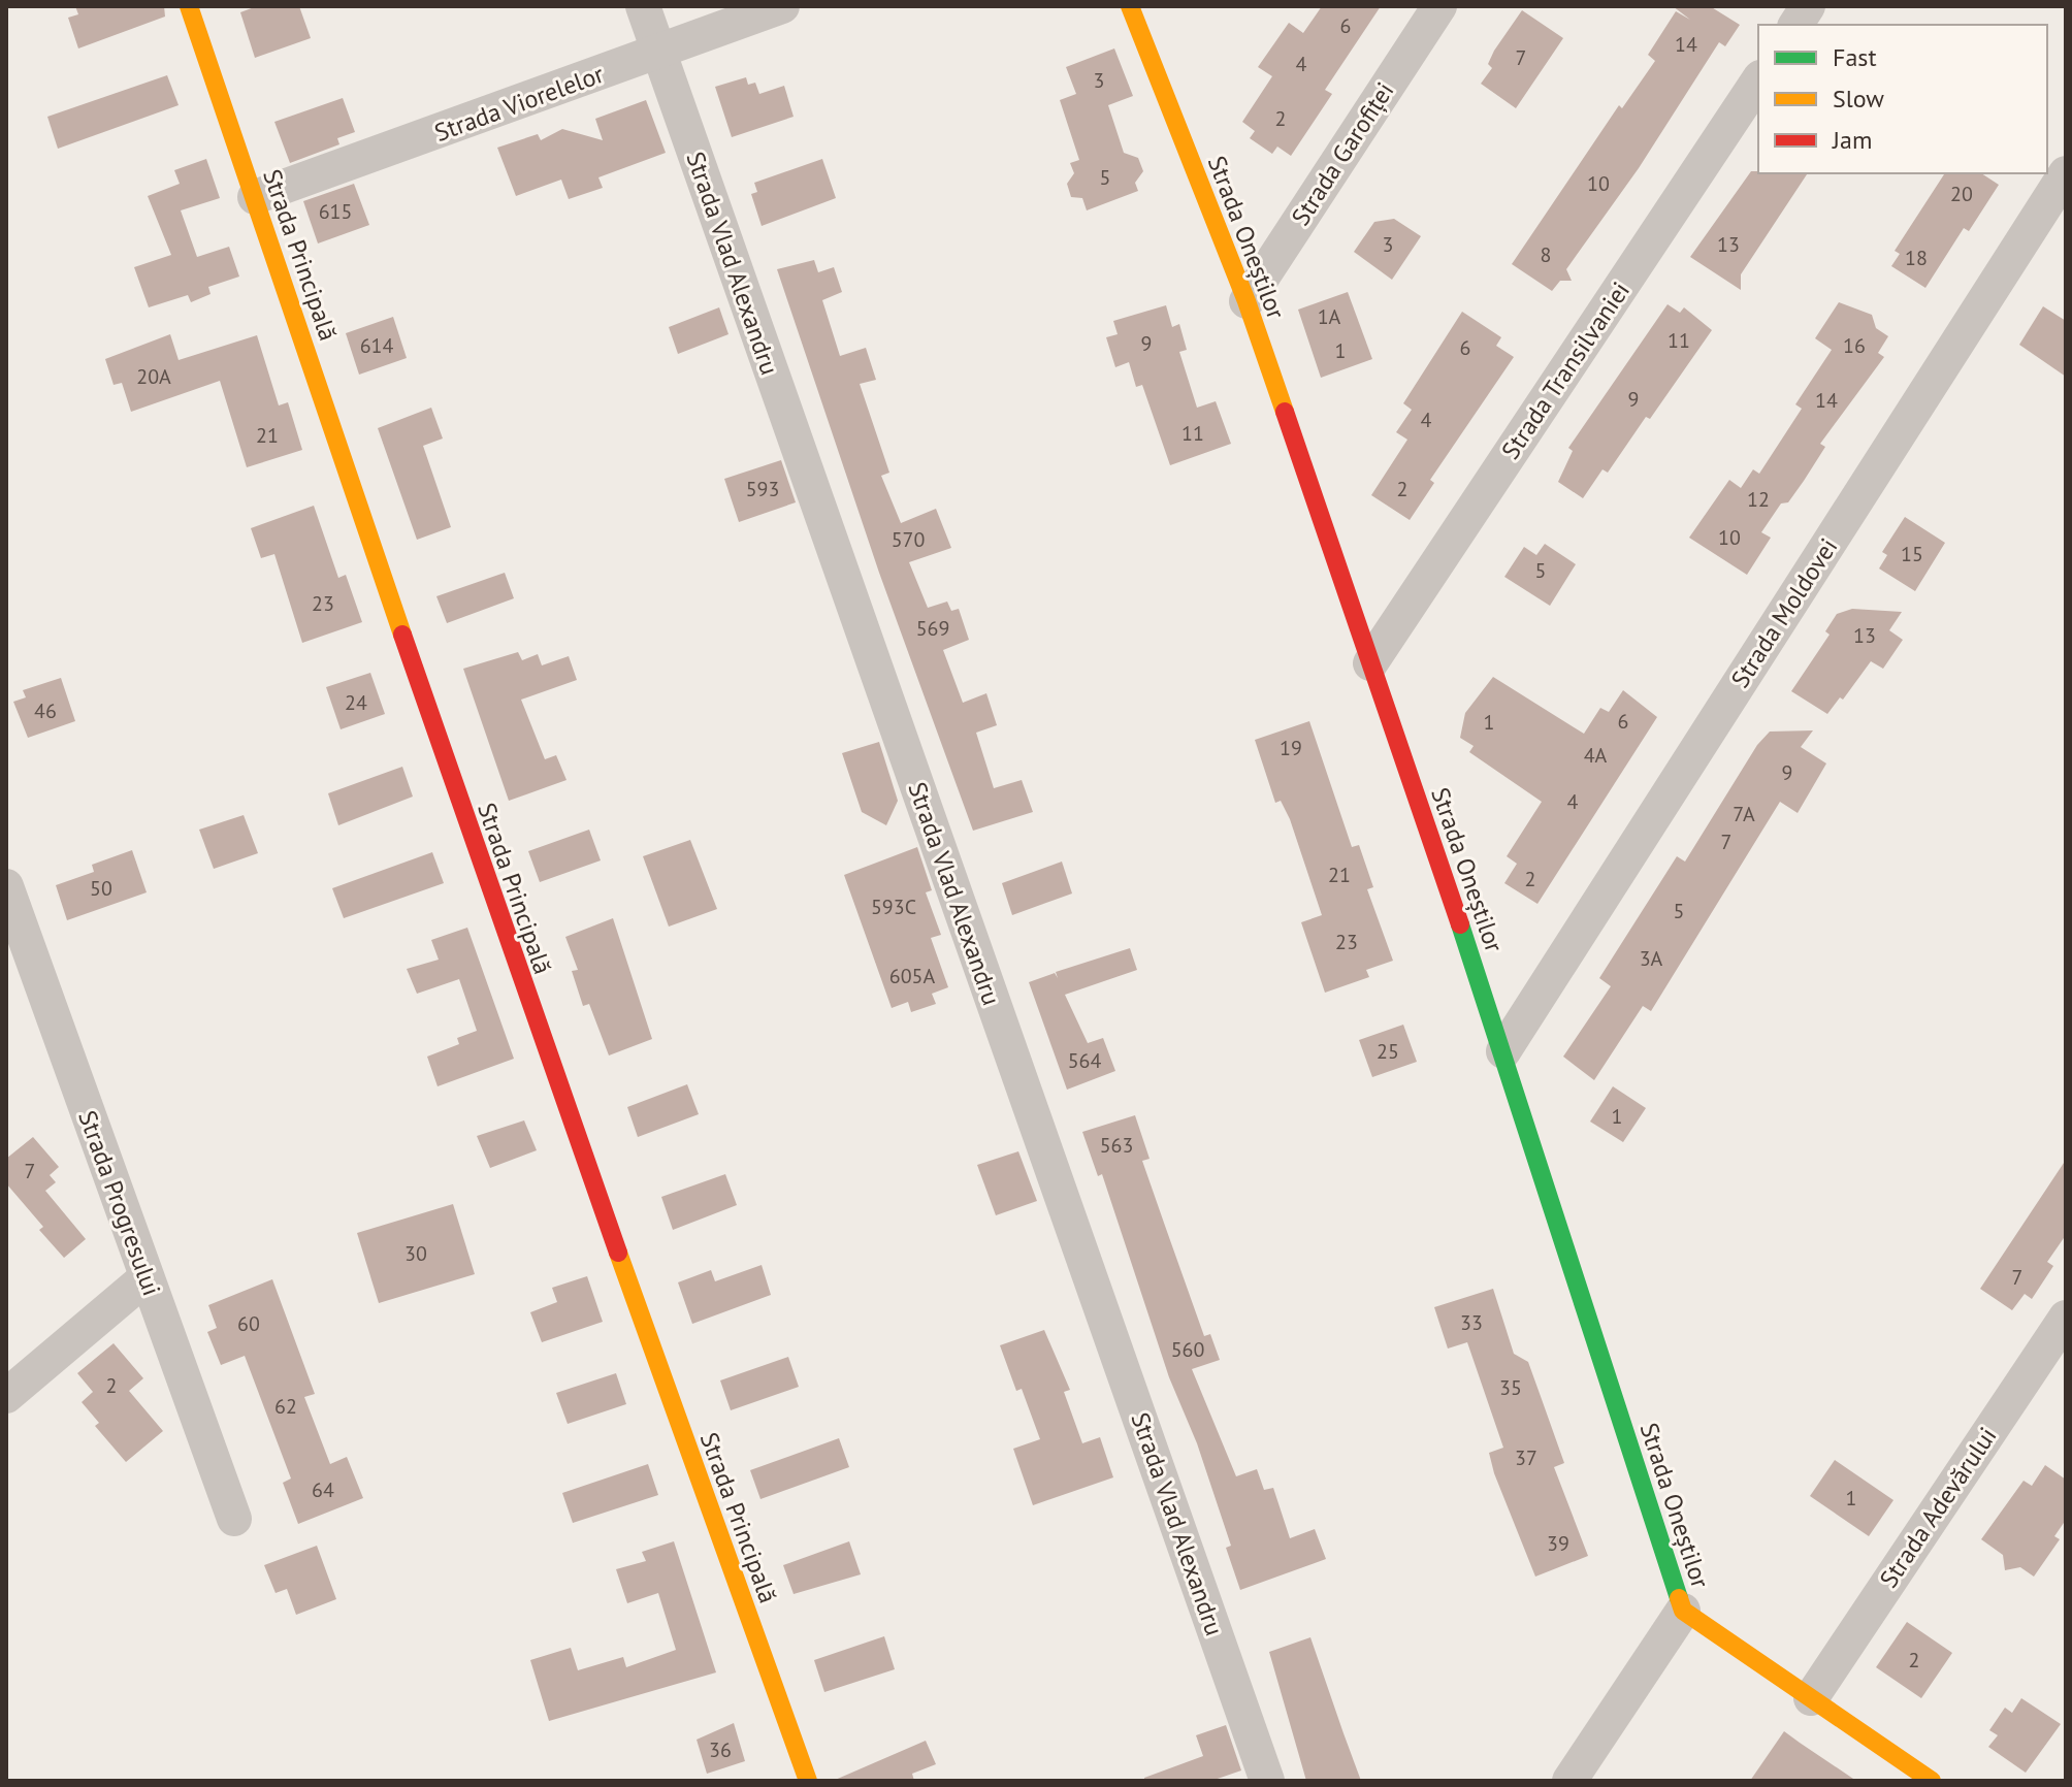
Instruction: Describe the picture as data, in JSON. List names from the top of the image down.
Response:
{
  "streets": {
    "street": [
      "Strada Viorelelor",
      "Strada Garofiței",
      "Strada Oneștilor",
      "Strada Principală",
      "Strada Vlad Alexandru",
      "Strada Transilvaniei",
      "Strada Moldovei",
      "Strada Progresului",
      "Strada Adevărului"
    ]
  },
  "crossings": [
    ["Strada Viorelelor", "Strada Principală"],
    ["Strada Viorelelor", "Strada Vlad Alexandru"],
    ["Strada Garofiței", "Strada Oneștilor"],
    ["Strada Oneștilor", "Strada Transilvaniei"],
    ["Strada Oneștilor", "Strada Moldovei"],
    ["Strada Oneștilor", "Strada Adevărului"]
  ],
  "house_numbers": [
    "6",
    "14",
    "7",
    "4",
    "3",
    "2",
    "5",
    "10",
    "20",
    "615",
    "3",
    "13",
    "8",
    "18",
    "1A",
    "11",
    "9",
    "614",
    "16",
    "6",
    "1",
    "20A",
    "9",
    "14",
    "4",
    "11",
    "21",
    "593",
    "2",
    "12",
    "10",
    "570",
    "15",
    "5",
    "23",
    "569",
    "13",
    "24",
    "46",
    "6",
    "1",
    "19",
    "4A",
    "9",
    "4",
    "7A",
    "7",
    "21",
    "2",
    "50",
    "593C",
    "5",
    "23",
    "3A",
    "605A",
    "25",
    "564",
    "1",
    "563",
    "7",
    "30",
    "7",
    "33",
    "60",
    "560",
    "2",
    "35",
    "62",
    "37",
    "64",
    "1",
    "39",
    "2",
    "36"
  ],
  "legend": ["Fast", "Slow", "Jam"]
}
